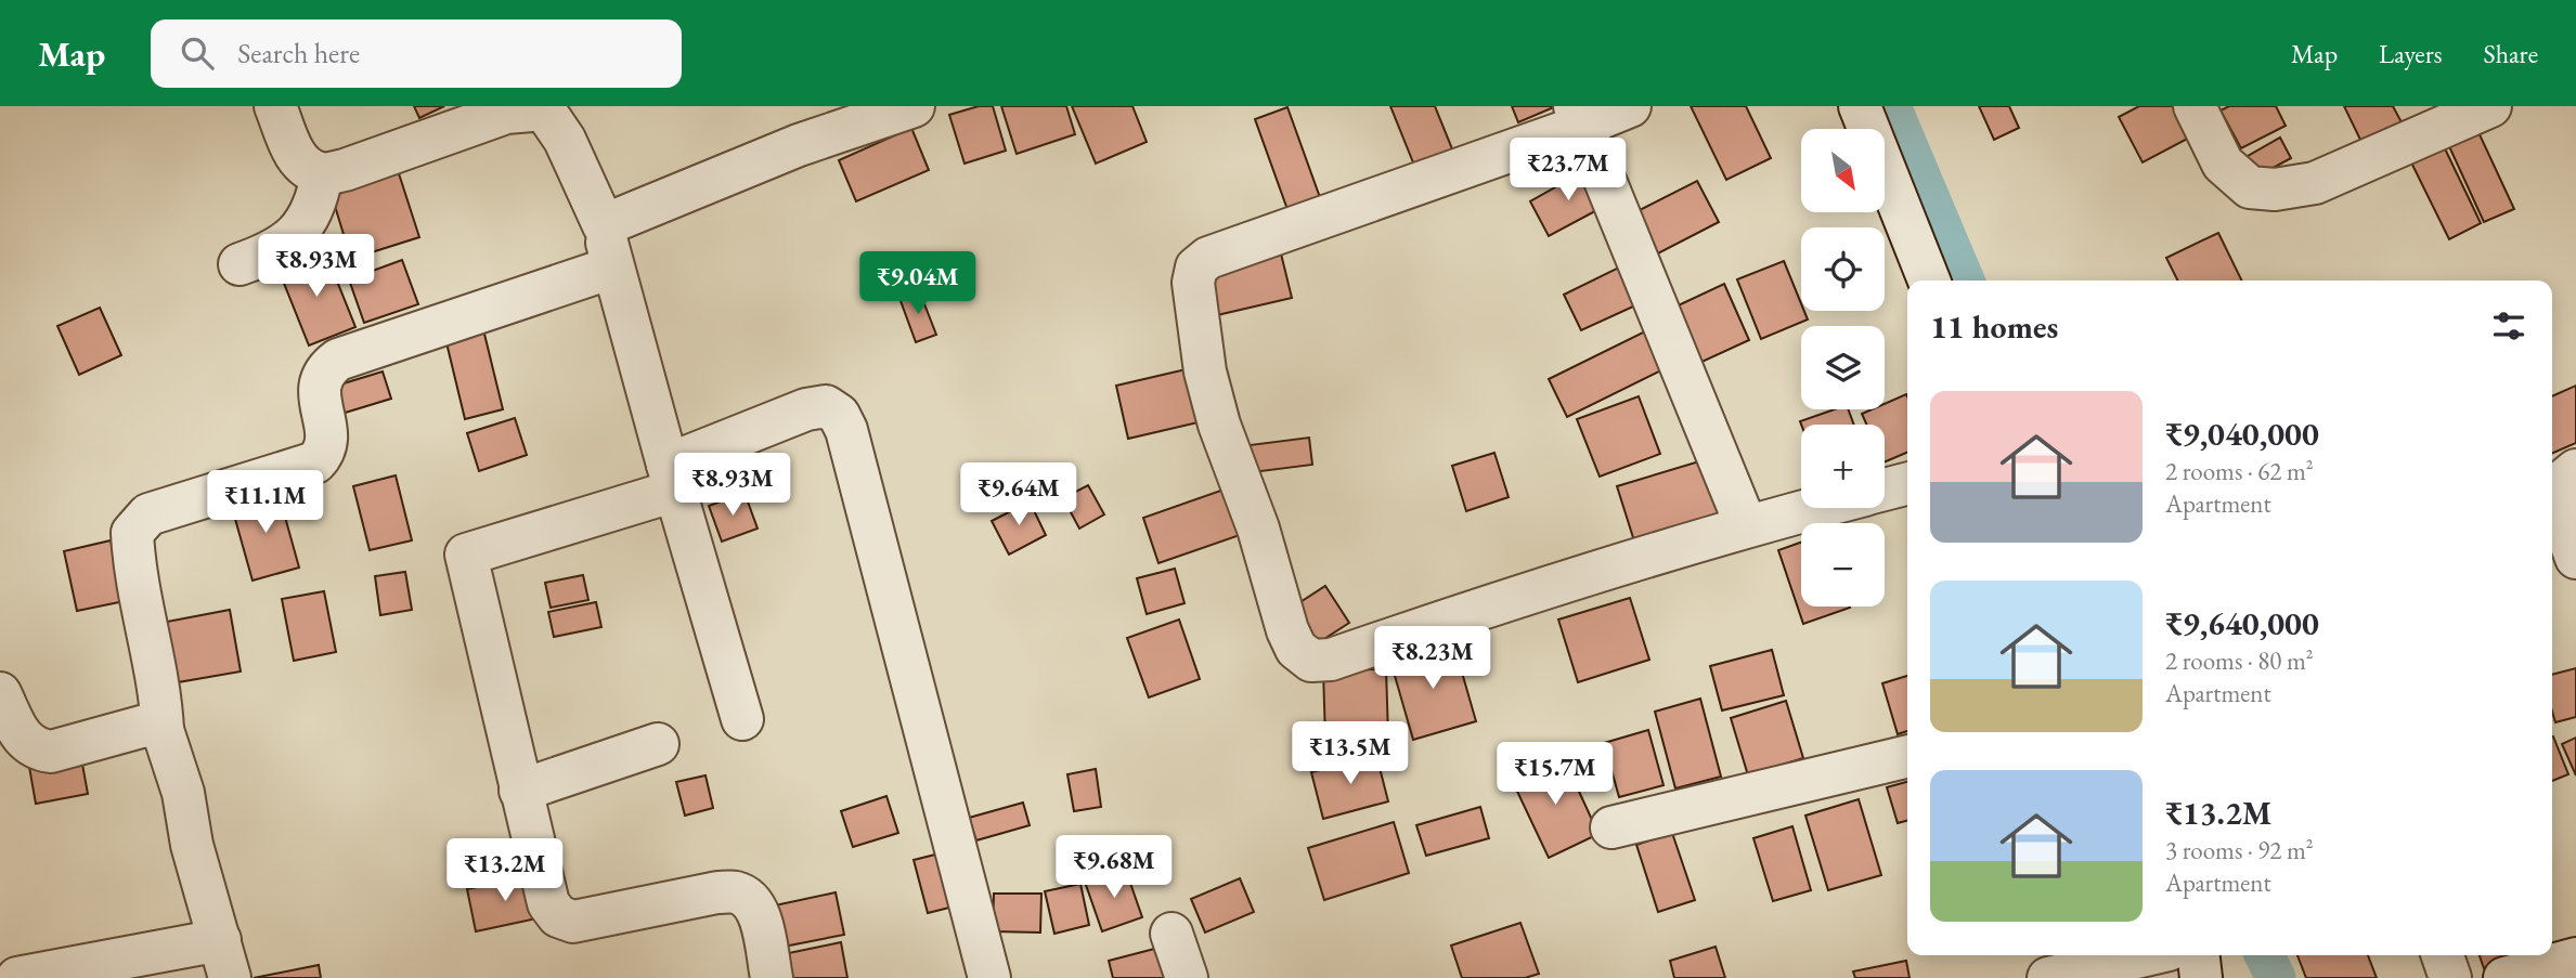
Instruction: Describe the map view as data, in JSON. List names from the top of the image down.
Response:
{
  "north": "bottom right",
  "page": {
    "header": "Map",
    "search": "Search here",
    "nav": ["Map", "Layers", "Share"],
    "map_buttons": ["+", "−"],
    "price": [
      "₹23.7M",
      "₹8.93M",
      "₹9.04M",
      "₹8.93M",
      "₹9.64M",
      "₹11.1M",
      "₹8.23M",
      "₹13.5M",
      "₹15.7M",
      "₹9.68M",
      "₹13.2M"
    ],
    "heading": "11 homes",
    "list": [
      {
        "name": "₹9,040,000",
        "note": "2 rooms · 62 m² · Apartment"
      },
      {
        "name": "₹9,640,000",
        "note": "2 rooms · 80 m² · Apartment"
      },
      {
        "name": "₹13.2M",
        "note": "3 rooms · 92 m² · Apartment"
      }
    ]
  }
}
